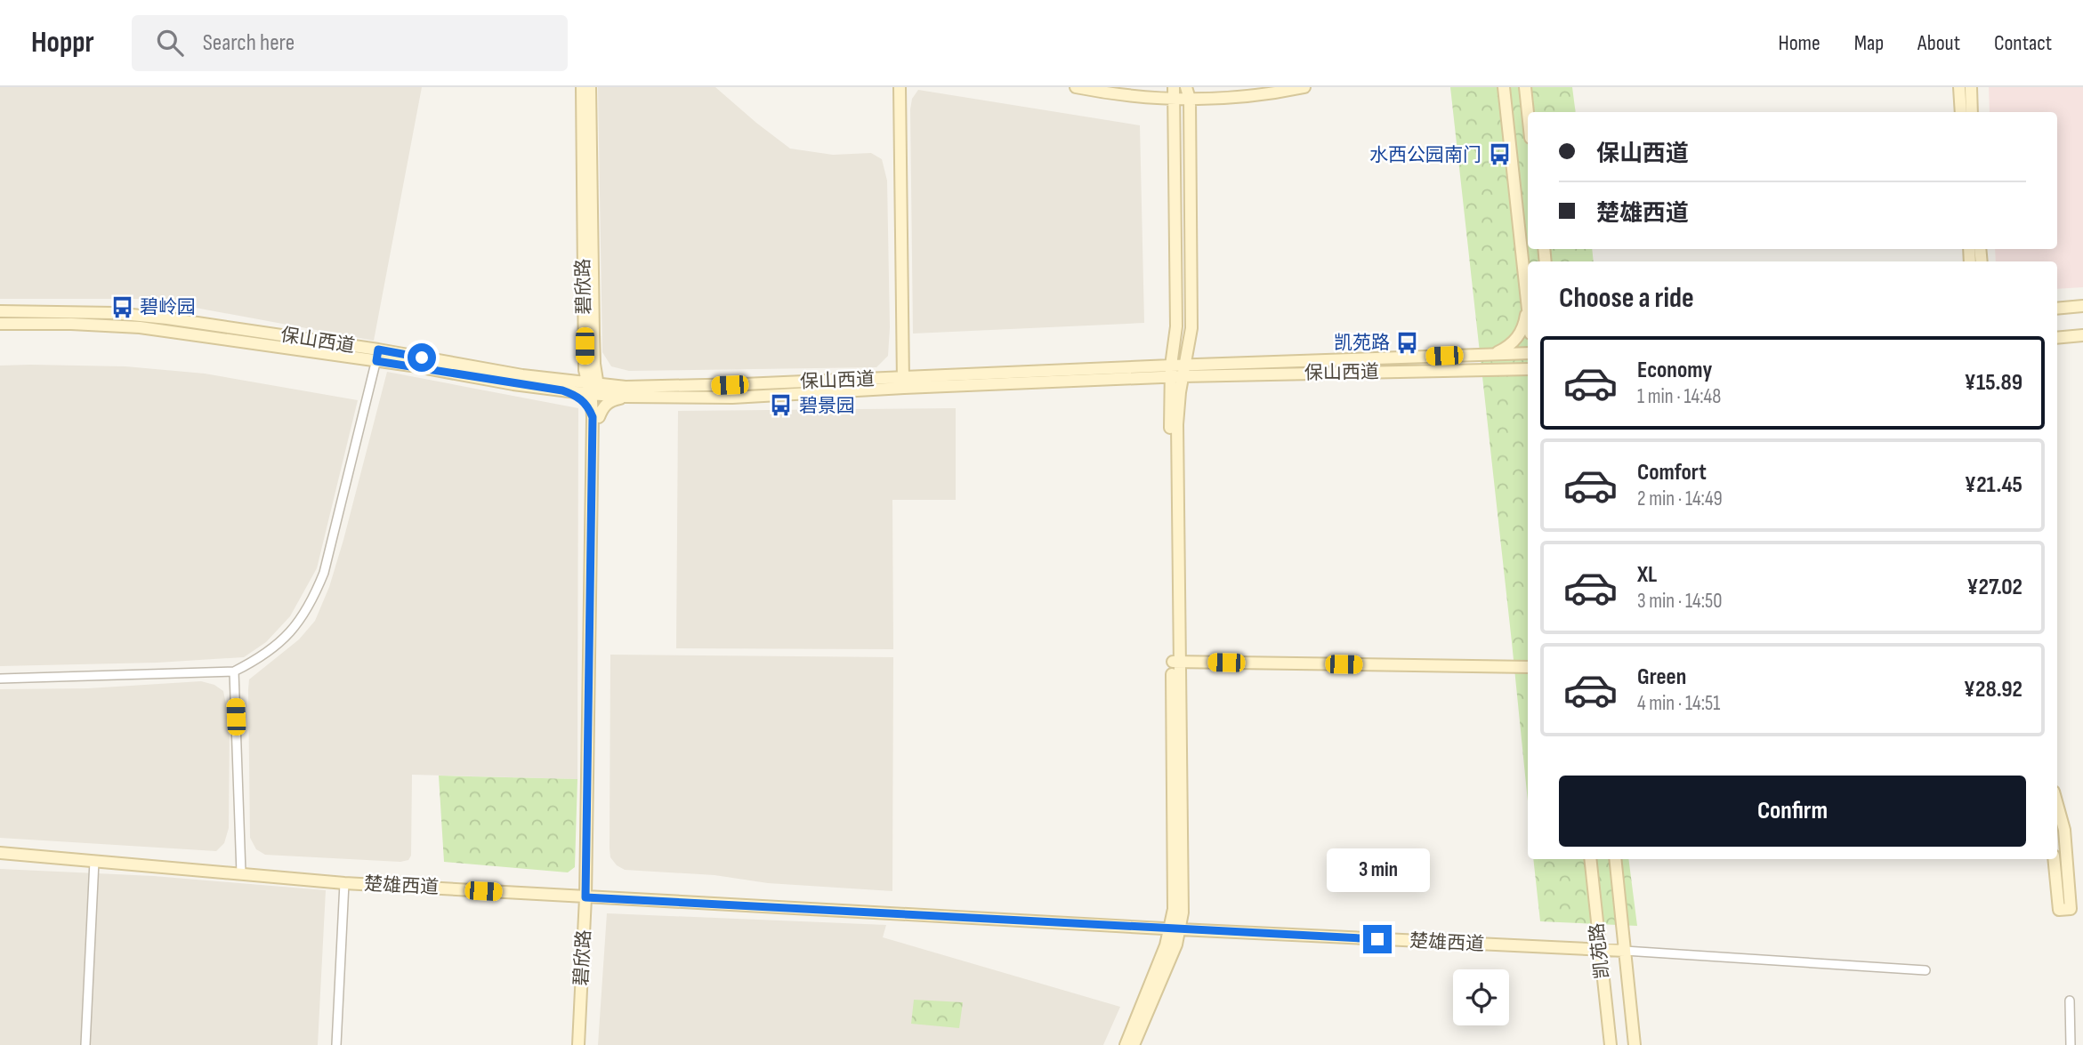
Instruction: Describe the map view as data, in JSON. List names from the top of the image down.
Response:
{
  "streets": {
    "street": [
      "碧欣路",
      "保山西道",
      "楚雄西道",
      "凯苑路"
    ]
  },
  "crossings": [
    ["碧欣路", "保山西道"],
    ["碧欣路", "楚雄西道"],
    ["楚雄西道", "凯苑路"]
  ],
  "places": {
    "bus stop": [
      "水西公园南门",
      "碧岭园",
      "凯苑路",
      "碧景园"
    ]
  },
  "page": {
    "header": "Hoppr",
    "search": "Search here",
    "nav": [
      "Home",
      "Map",
      "About",
      "Contact"
    ],
    "banner": ["保山西道", "楚雄西道"],
    "heading": "Choose a ride",
    "list": [
      {
        "name": "Economy",
        "note": "1 min · 14:48",
        "value": "¥15.89"
      },
      {
        "name": "Comfort",
        "note": "2 min · 14:49",
        "value": "¥21.45"
      },
      {
        "name": "XL",
        "note": "3 min · 14:50",
        "value": "¥27.02"
      },
      {
        "name": "Green",
        "note": "4 min · 14:51",
        "value": "¥28.92"
      }
    ],
    "buttons": "Confirm",
    "bubble": "3 min"
  }
}
